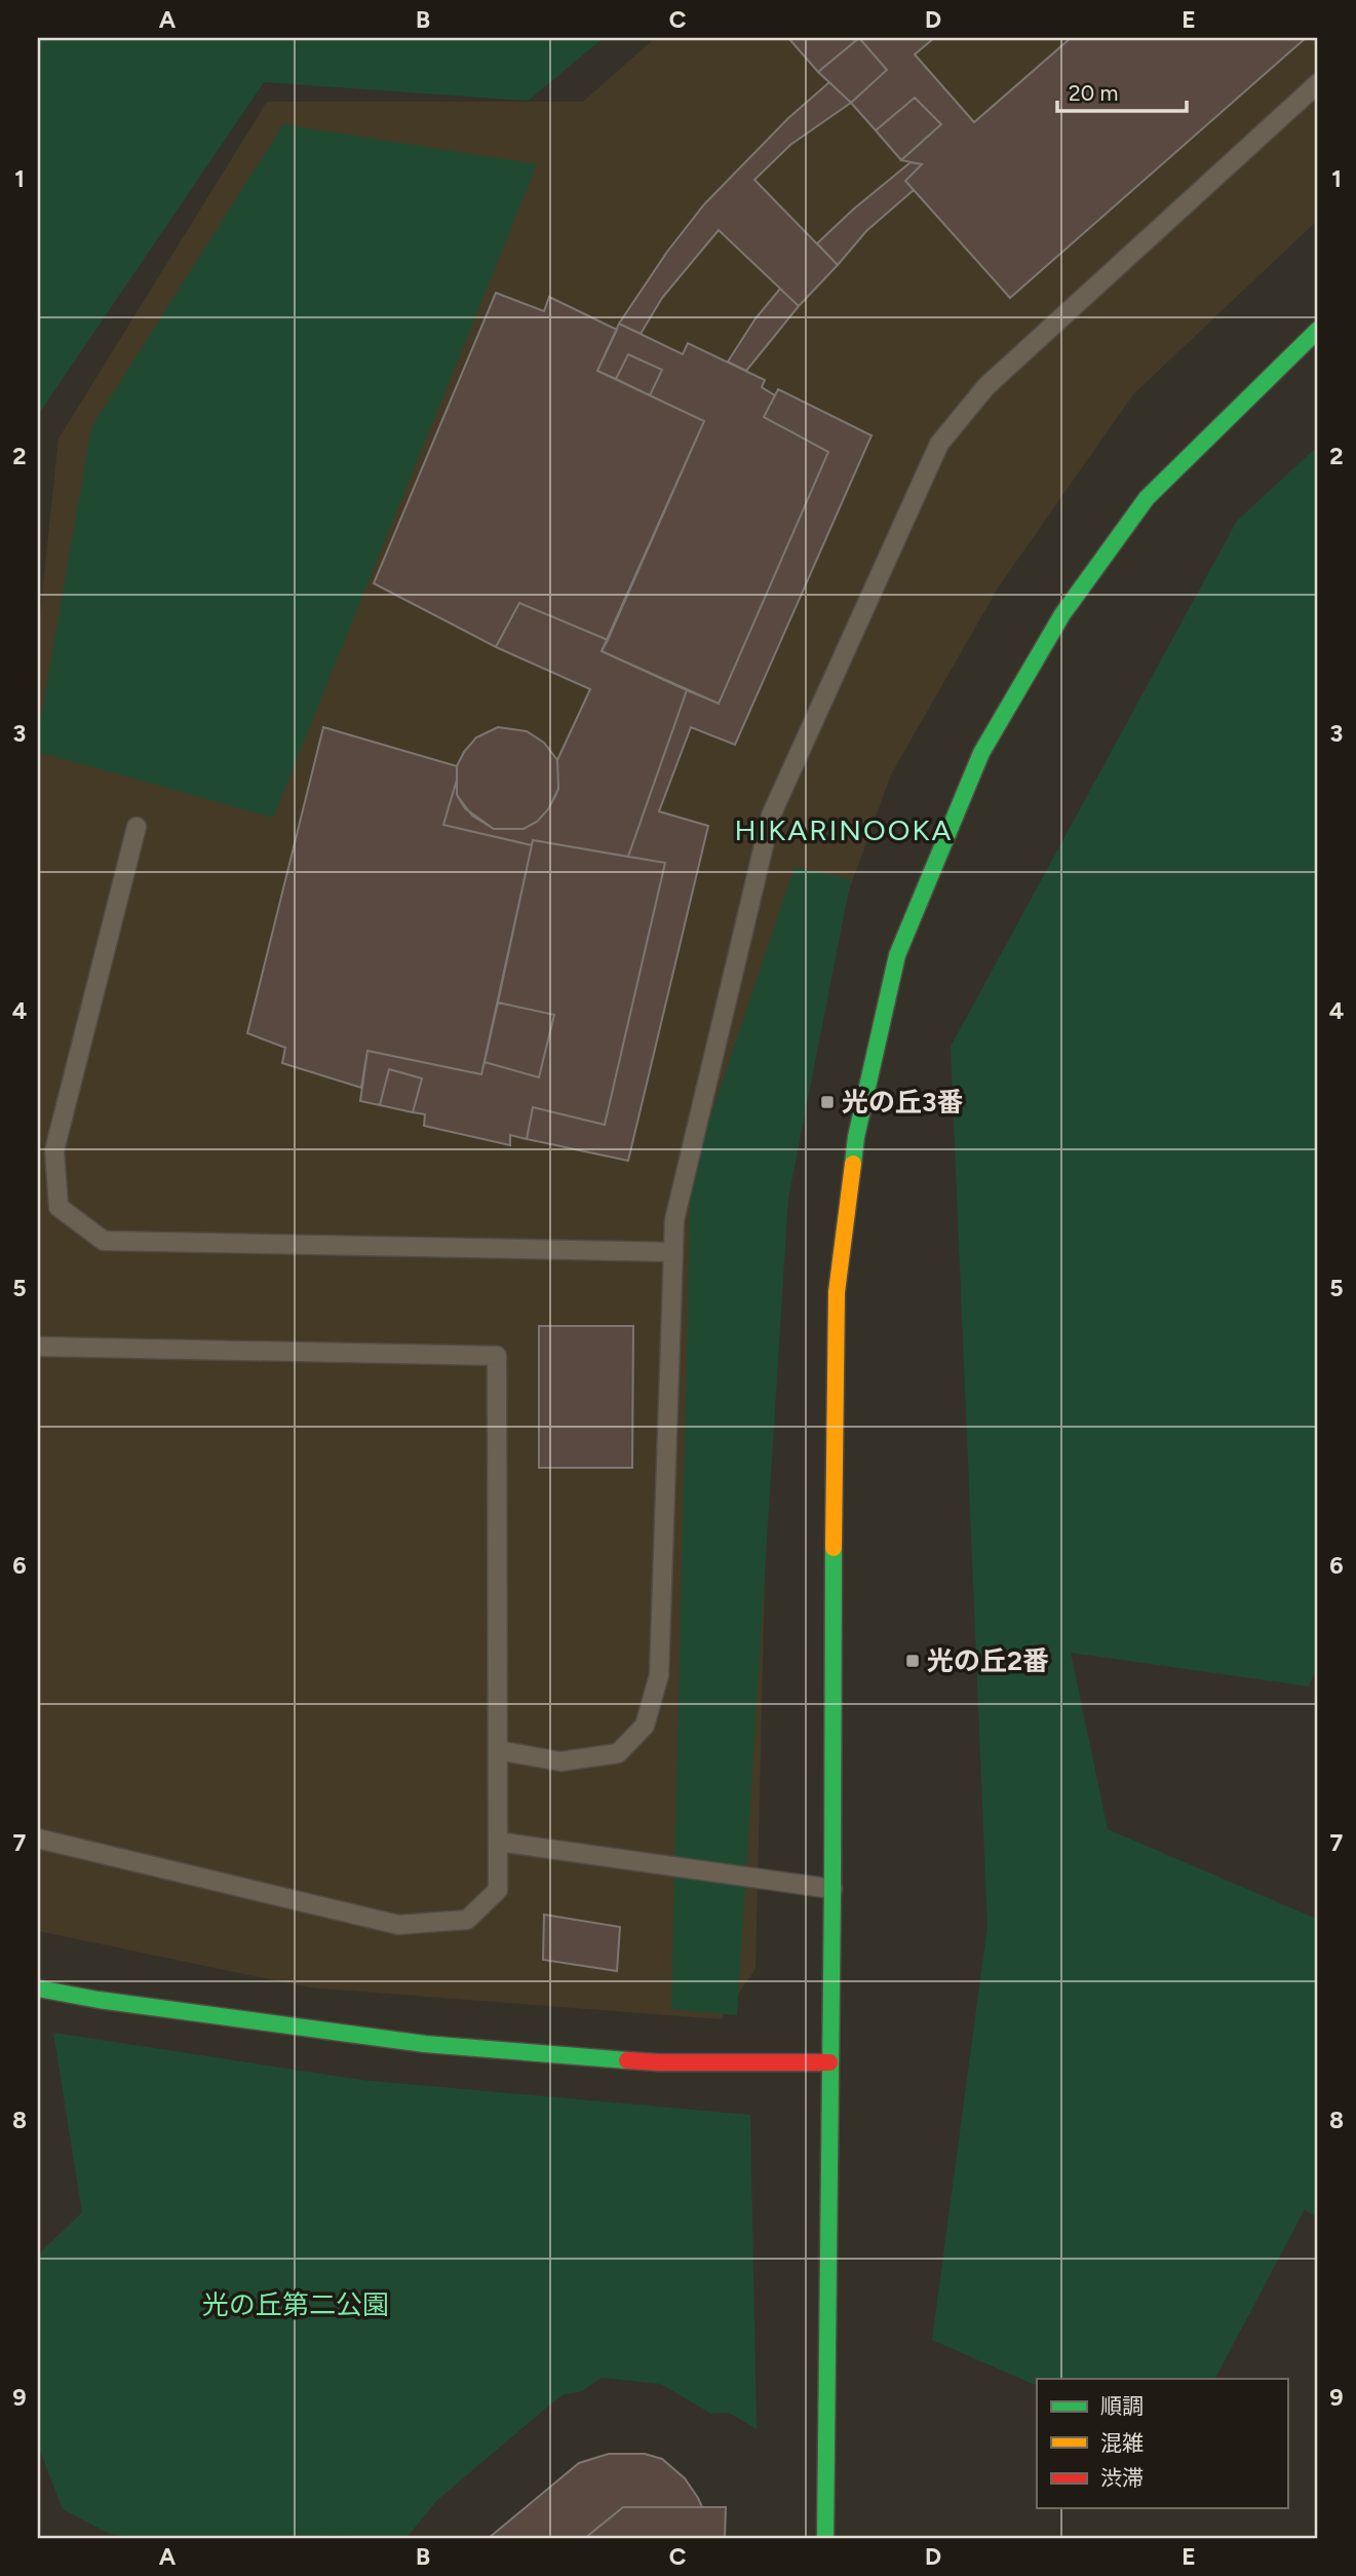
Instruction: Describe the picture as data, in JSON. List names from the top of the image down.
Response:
{
  "districts": ["HIKARINOOKA"],
  "parks": ["光の丘第二公園"],
  "places": {
    "transit": ["光の丘3番", "光の丘2番"]
  },
  "legend": ["順調", "混雑", "渋滞"],
  "scale_bar": "20 m",
  "grid": {
    "columns": [
      "A",
      "B",
      "C",
      "D",
      "E"
    ],
    "rows": [
      "1",
      "2",
      "3",
      "4",
      "5",
      "6",
      "7",
      "8",
      "9"
    ]
  }
}
